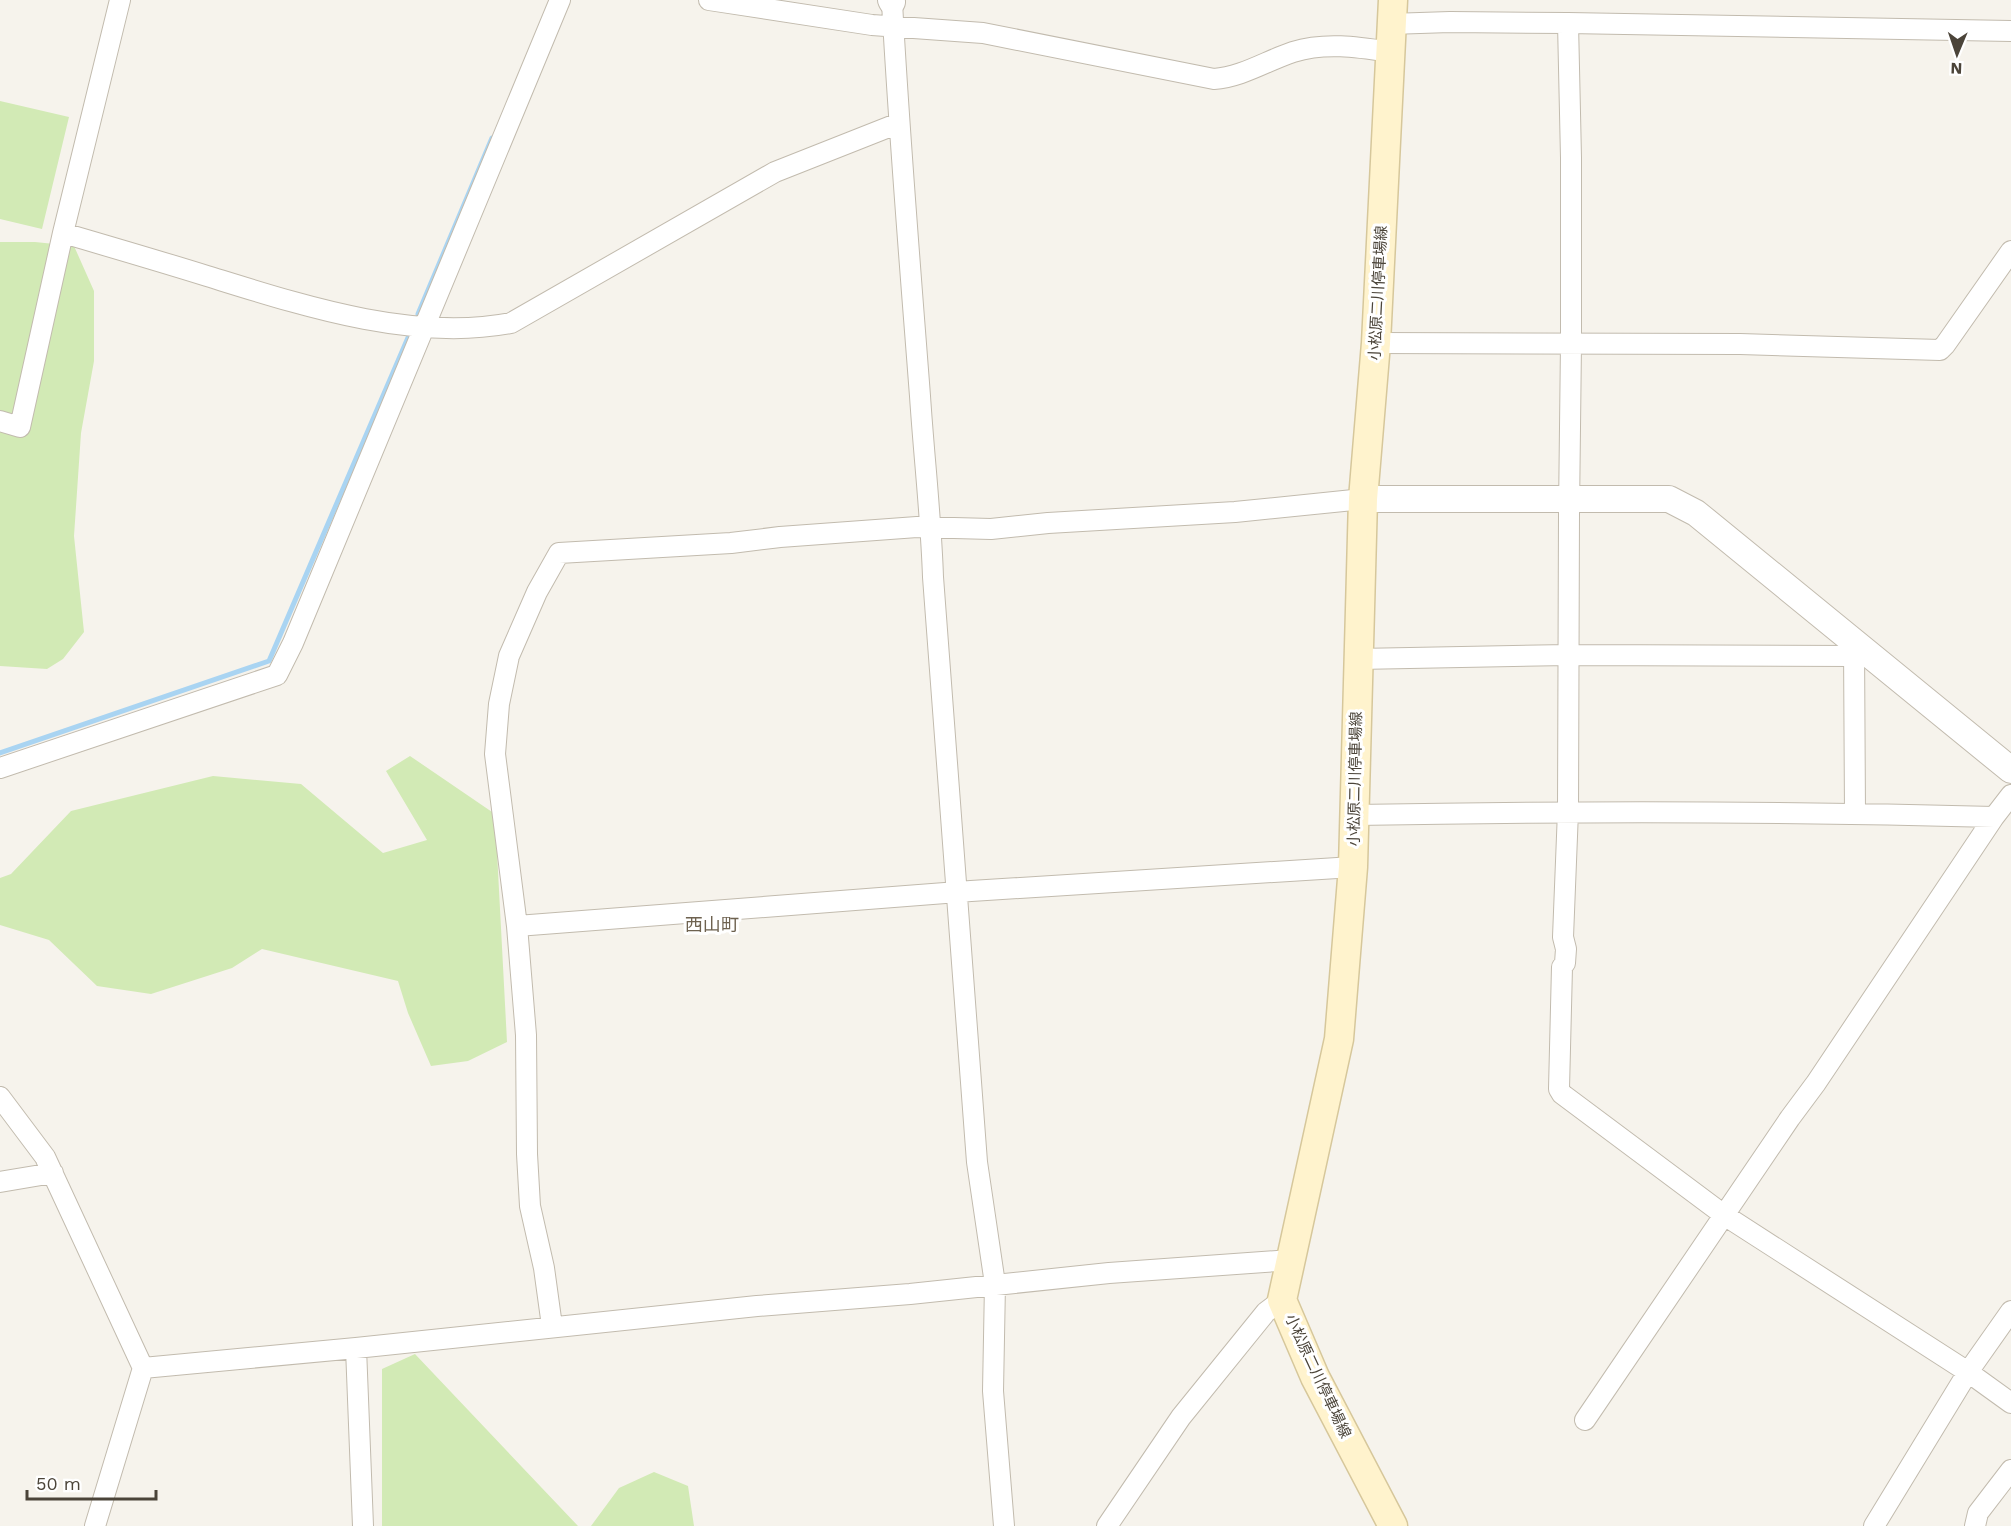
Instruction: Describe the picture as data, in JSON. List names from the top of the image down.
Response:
{
  "streets": {
    "main road": ["小松原二川停車場線"]
  },
  "districts": ["西山町"],
  "scale_bar": "50 m",
  "north": "bottom"
}
